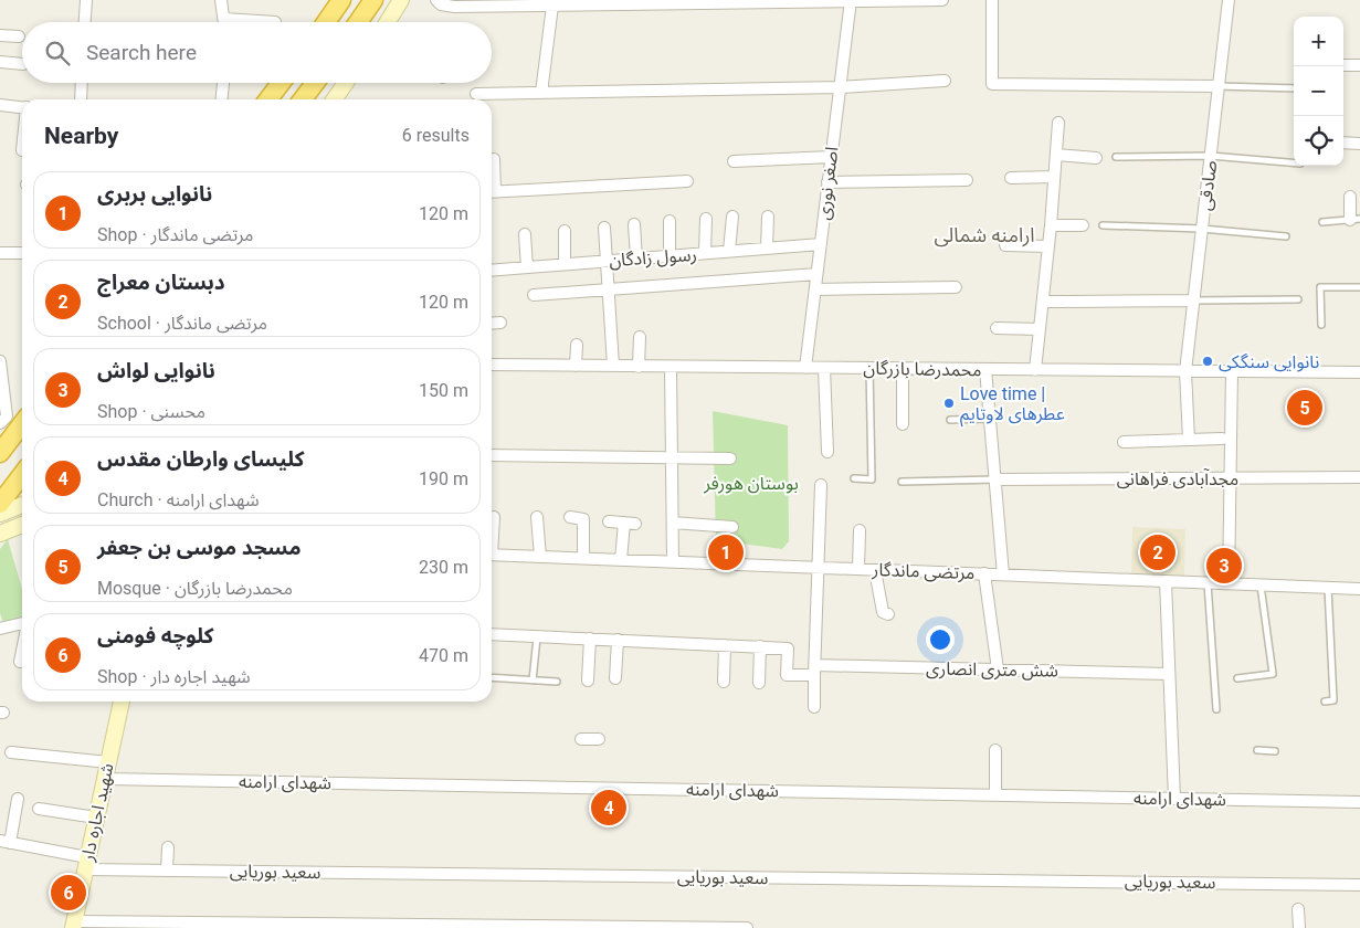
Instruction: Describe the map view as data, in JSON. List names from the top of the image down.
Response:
{
  "streets": {
    "main road": ["شهید اجاره دار"],
    "street": [
      "اصغر نوری",
      "صادقی",
      "رسول زادگان",
      "محمدرضا بازرگان",
      "مجدآبادی فراهانی",
      "مرتضی ماندگار",
      "شش متری انصاری",
      "شهدای ارامنه",
      "سعید بوریایی"
    ]
  },
  "crossings": [
    ["اصغر نوری", "رسول زادگان"],
    ["اصغر نوری", "محمدرضا بازرگان"],
    ["صادقی", "محمدرضا بازرگان"],
    ["شهدای ارامنه", "شهید اجاره دار"],
    ["شهید اجاره دار", "سعید بوریایی"]
  ],
  "districts": ["ارامنه شمالی"],
  "parks": ["بوستان هورفر"],
  "places": ["نانوایی سنگکی", "Love time | عطرهای لاوتایم"],
  "page": {
    "map_buttons": ["+", "−"],
    "search": "Search here",
    "heading": ["Nearby", "6 results"],
    "list": [
      {
        "mark": "1",
        "name": "نانوایی بربری",
        "note": "Shop · مرتضی ماندگار",
        "value": "120 m"
      },
      {
        "mark": "2",
        "name": "دبستان معراج",
        "note": "School · مرتضی ماندگار",
        "value": "120 m"
      },
      {
        "mark": "3",
        "name": "نانوایی لواش",
        "note": "Shop · محسنی",
        "value": "150 m"
      },
      {
        "mark": "4",
        "name": "کلیسای وارطان مقدس",
        "note": "Church · شهدای ارامنه",
        "value": "190 m"
      },
      {
        "mark": "5",
        "name": "مسجد موسی بن جعفر",
        "note": "Mosque · محمدرضا بازرگان",
        "value": "230 m"
      },
      {
        "mark": "6",
        "name": "کلوچه فومنی",
        "note": "Shop · شهید اجاره دار",
        "value": "470 m"
      }
    ],
    "pins": [
      "5",
      "1",
      "2",
      "3",
      "4",
      "6"
    ]
  }
}
